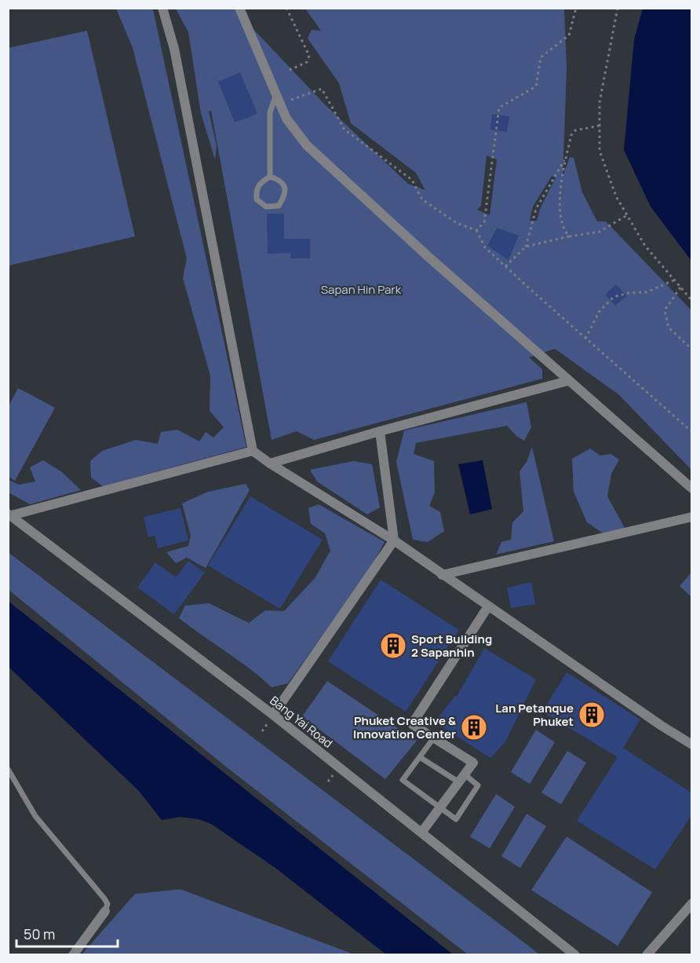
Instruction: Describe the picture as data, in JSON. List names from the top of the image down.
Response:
{
  "streets": {
    "street": ["Bang Yai Road"]
  },
  "parks": ["Sapan Hin Park"],
  "places": {
    "building": ["Sport Building 2 Sapanhin", "Lan Petanque Phuket", "Phuket Creative & Innovation Center"]
  },
  "scale_bar": "50 m"
}
